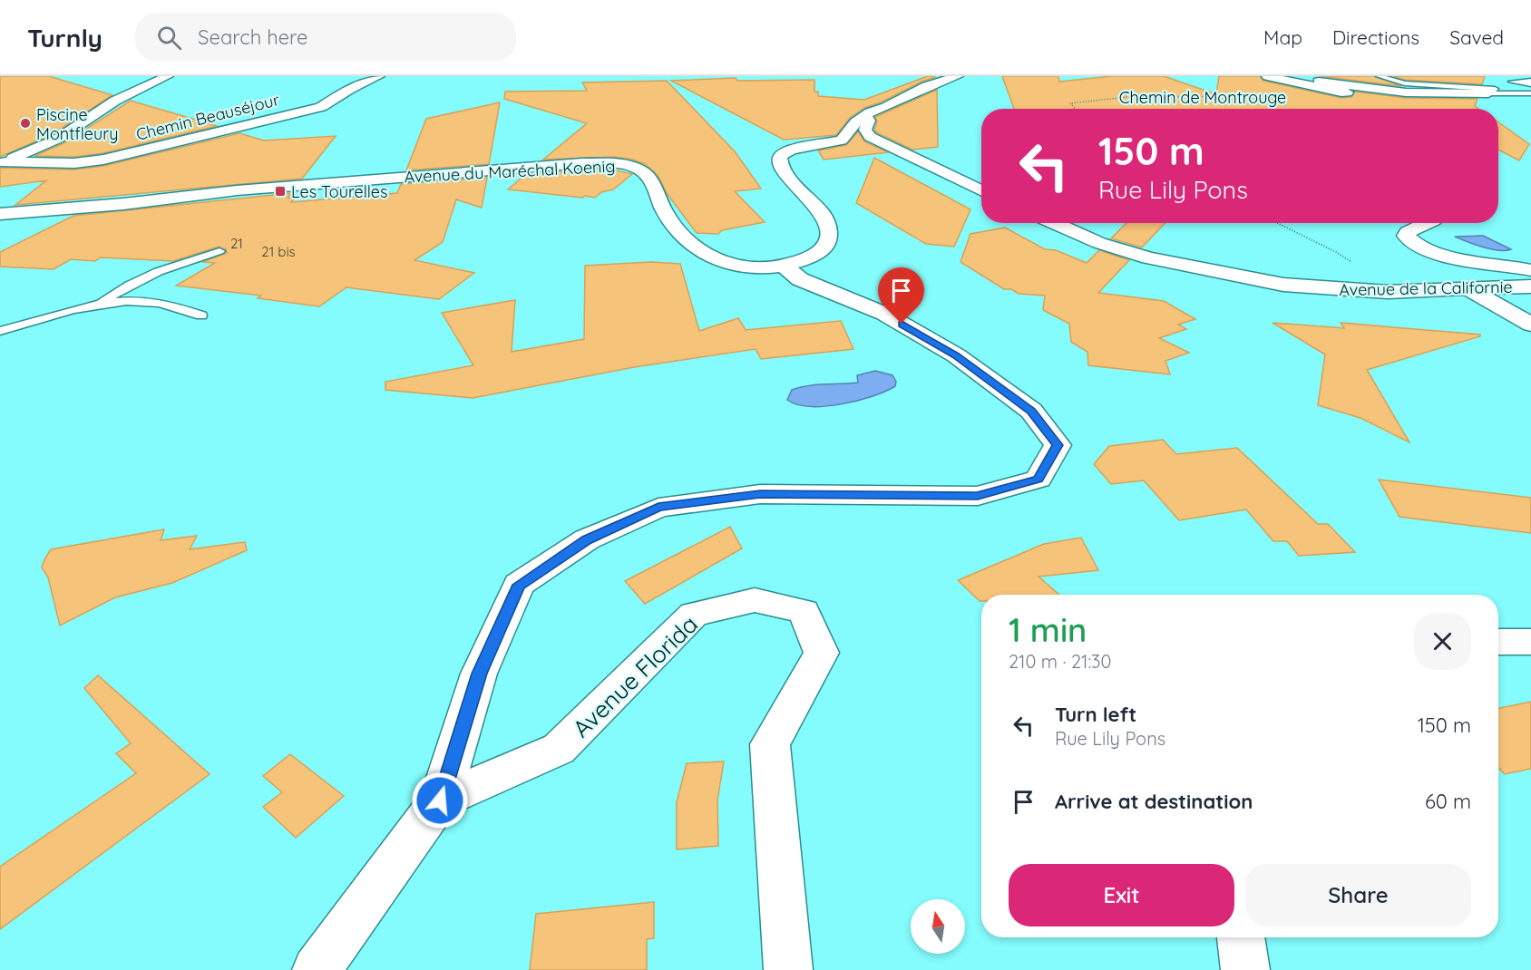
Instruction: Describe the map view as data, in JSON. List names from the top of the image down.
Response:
{
  "streets": {
    "street": [
      "Chemin Beauséjour",
      "Avenue du Maréchal Koenig",
      "Avenue de la Californie",
      "Avenue Florida"
    ],
    "path": ["Chemin de Montrouge"]
  },
  "places": {
    "other": ["Piscine Montfleury"],
    "transit": ["Les Tourelles"]
  },
  "house_numbers": ["21", "21 bis"],
  "north": "top",
  "page": {
    "header": "Turnly",
    "search": "Search here",
    "nav": ["Map", "Directions", "Saved"],
    "turn": ["150 m", "Rue Lily Pons"],
    "heading": ["1 min", "210 m · 21:30"],
    "list": [
      {
        "name": "Turn left",
        "note": "Rue Lily Pons",
        "value": "150 m"
      },
      {
        "name": "Arrive at destination",
        "value": "60 m"
      }
    ],
    "buttons": ["Exit", "Share"]
  }
}
